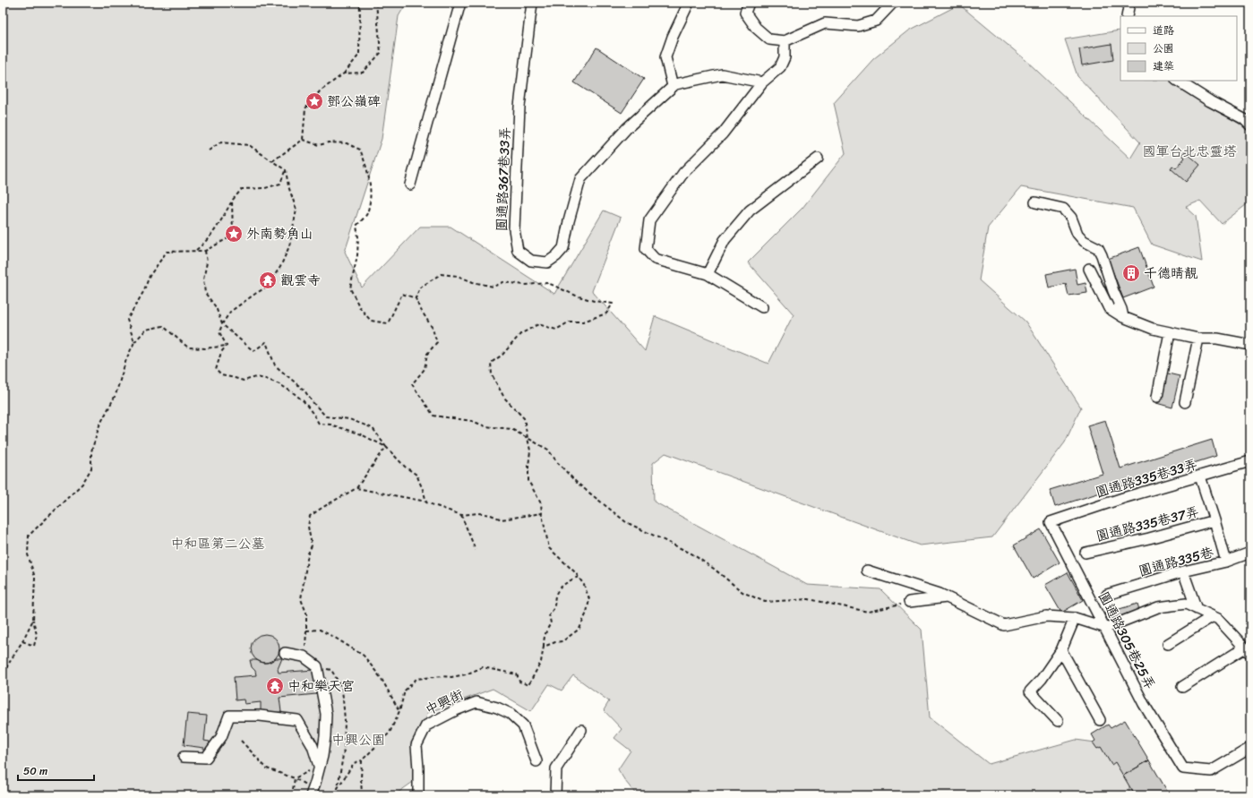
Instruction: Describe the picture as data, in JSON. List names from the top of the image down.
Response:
{
  "streets": {
    "street": [
      "圓通路367巷33弄",
      "圓通路335巷33弄",
      "圓通路335巷37弄",
      "圓通路335巷",
      "圓通路305巷25弄",
      "中興街"
    ]
  },
  "crossings": [
    ["圓通路335巷33弄", "圓通路335巷37弄"],
    ["圓通路335巷33弄", "圓通路305巷25弄"],
    ["圓通路335巷37弄", "圓通路335巷"]
  ],
  "parks": ["國軍台北忠靈塔", "中和區第二公墓", "中興公園"],
  "places": {
    "place": ["鄧公嶺碑", "外南勢角山"],
    "building": ["千德晴靚"],
    "temple": ["觀雲寺", "中和樂天宮"]
  },
  "legend": ["道路", "公園", "建築"],
  "scale_bar": "50 m"
}
